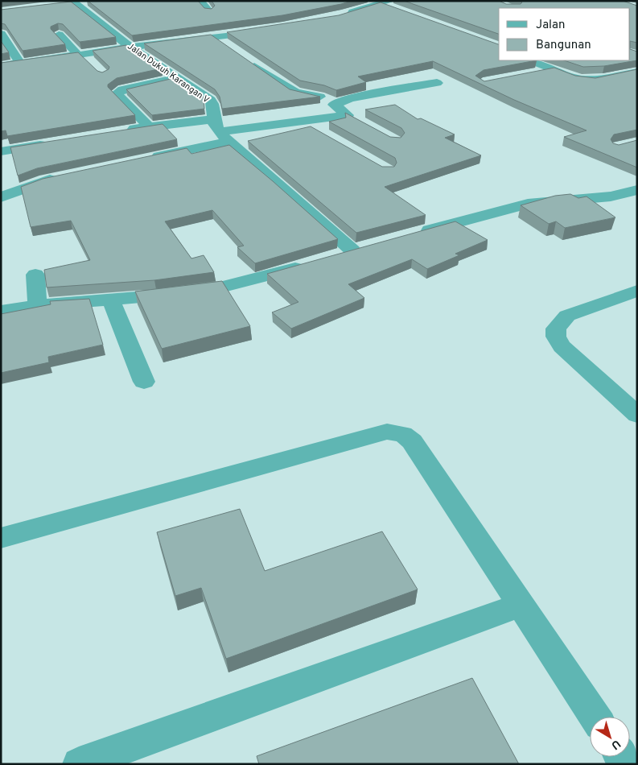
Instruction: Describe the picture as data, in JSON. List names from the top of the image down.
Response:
{
  "streets": {
    "street": ["Jalan Dukuh Karangan V"]
  },
  "legend": ["Jalan", "Bangunan"],
  "north": "bottom right"
}
